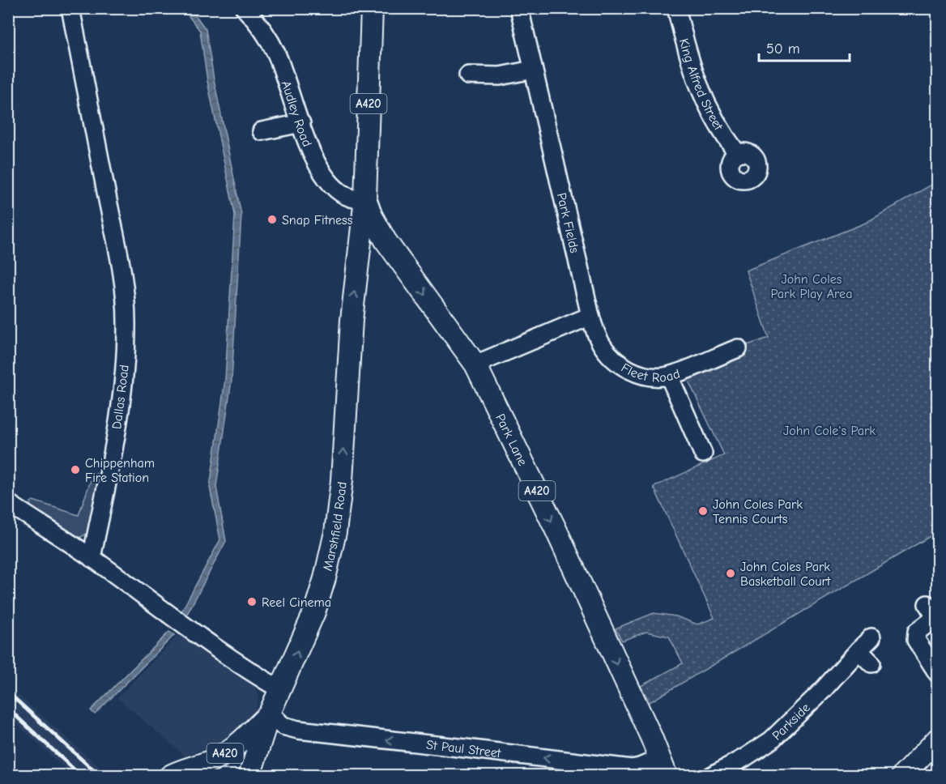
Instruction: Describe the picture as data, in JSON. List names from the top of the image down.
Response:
{
  "streets": {
    "main road": ["A420", "Park Lane", "Marshfield Road"],
    "street": [
      "King Alfred Street",
      "Audley Road",
      "Park Fields",
      "Fleet Road",
      "Dallas Road",
      "Parkside",
      "St Paul Street"
    ]
  },
  "crossings": [
    ["A420", "Audley Road"],
    ["A420", "Park Lane"],
    ["A420", "Marshfield Road"],
    ["A420", "St Paul Street"],
    ["Audley Road", "Park Lane"],
    ["Audley Road", "Marshfield Road"],
    ["Park Fields", "Fleet Road"],
    ["Park Lane", "Marshfield Road"],
    ["Park Lane", "St Paul Street"],
    ["Marshfield Road", "St Paul Street"]
  ],
  "one_way": ["Park Lane", "Marshfield Road", "St Paul Street"],
  "parks": ["John Coles Park Play Area", "John Cole's Park"],
  "places": [
    "Snap Fitness",
    "Chippenham Fire Station",
    "John Coles Park Tennis Courts",
    "John Coles Park Basketball Court",
    "Reel Cinema"
  ],
  "scale_bar": "50 m"
}
